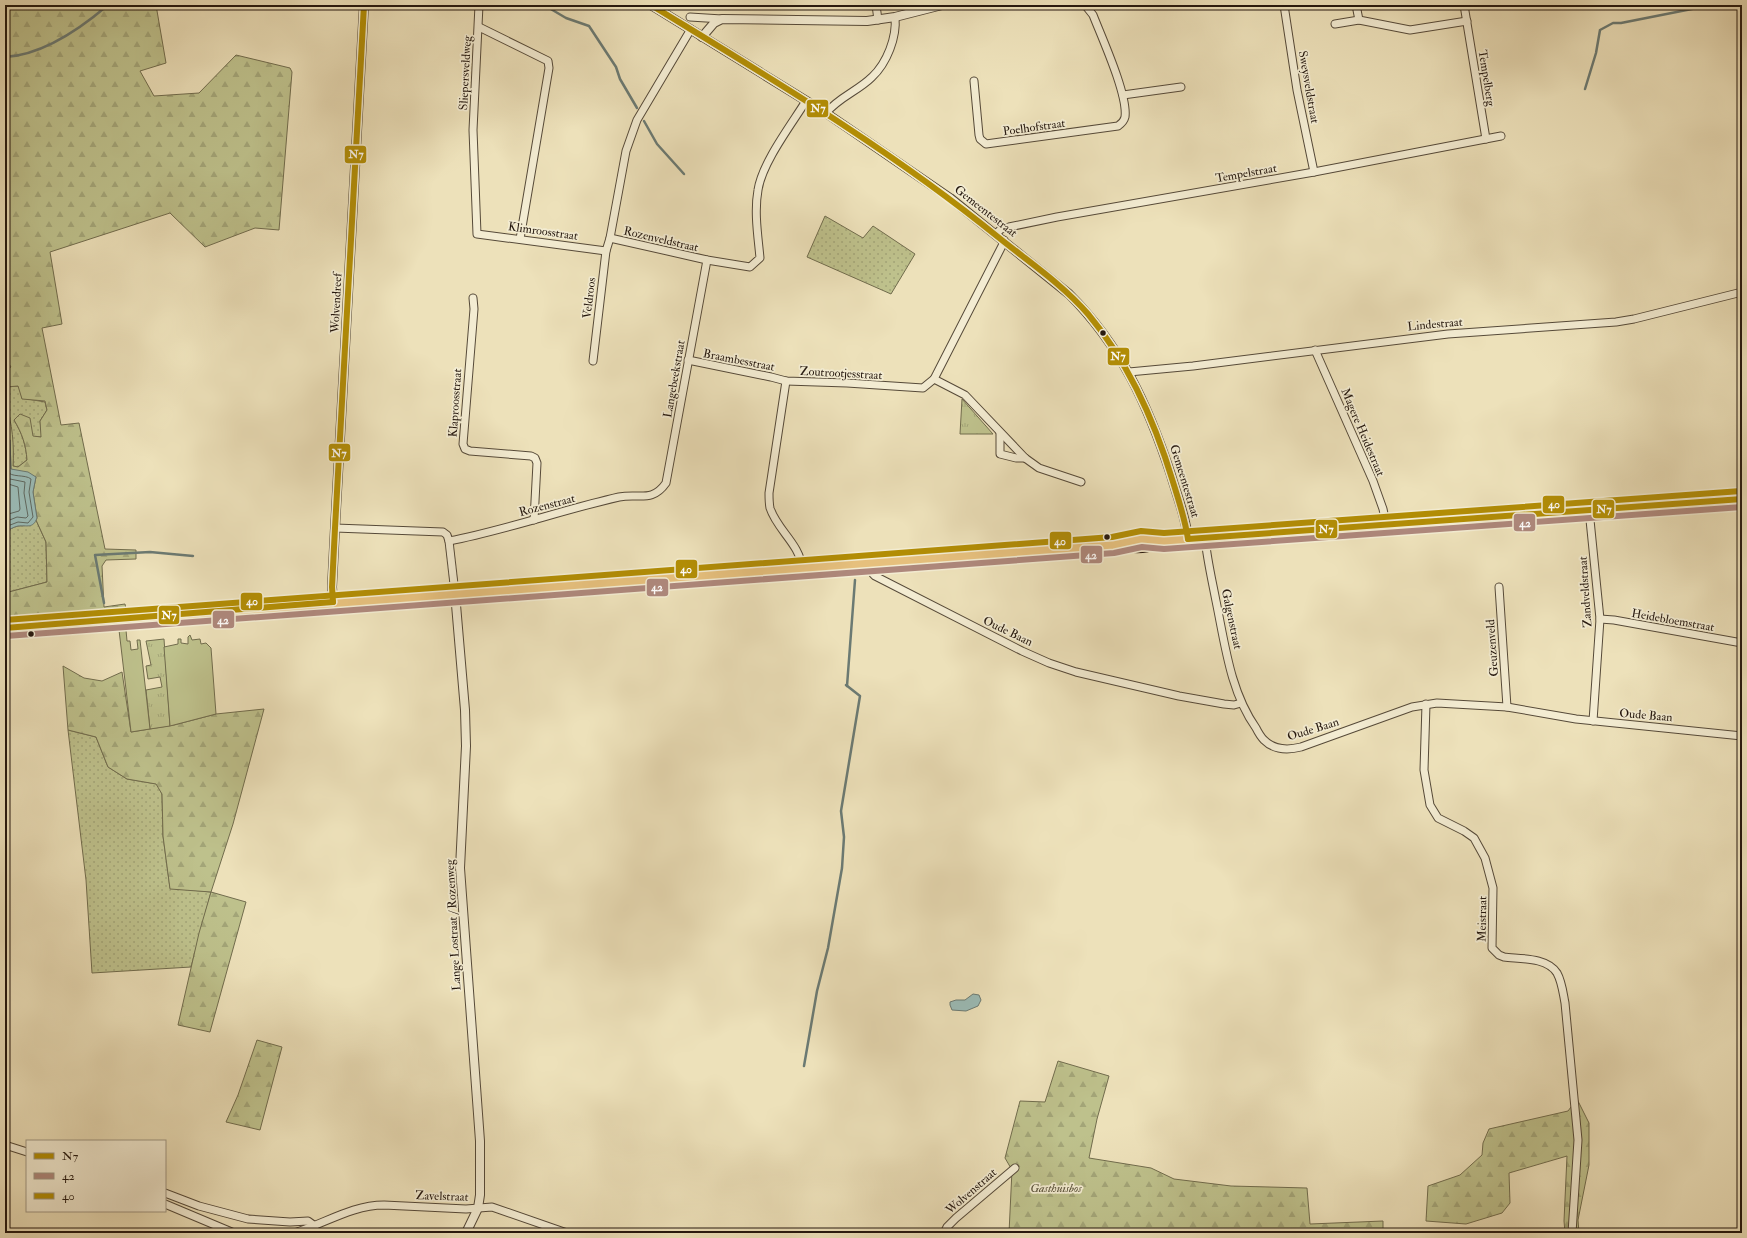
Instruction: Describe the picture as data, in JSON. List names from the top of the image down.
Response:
{
  "streets": {
    "street": [
      "Sliepersveldweg",
      "Tempelberg",
      "Sweysveldstraat",
      "Poelhofstraat",
      "Tempelstraat",
      "Gemeentestraat",
      "Klimroosstraat",
      "Rozenveldstraat",
      "Veldroos",
      "Wolvendreef",
      "Lindestraat",
      "Braambesstraat",
      "Zoutrootjesstraat",
      "Langebeekstraat",
      "Klaproosstraat",
      "Magere Heidestraat",
      "Rozenstraat",
      "Zandveldstraat",
      "Galgenstraat",
      "Heidebloemstraat",
      "Oude Baan",
      "Geuzenveld",
      "Meistraat",
      "Lange Lostraat / Rozenweg",
      "Wolvenstraat",
      "Zavelstraat"
    ]
  },
  "crossings": [
    ["Sliepersveldweg", "Klimroosstraat"],
    ["Tempelberg", "Tempelstraat"],
    ["Sweysveldstraat", "Tempelstraat"],
    ["Tempelstraat", "Gemeentestraat"],
    ["Gemeentestraat", "Rozenveldstraat"],
    ["Gemeentestraat", "Lindestraat"],
    ["Klimroosstraat", "Veldroos"],
    ["Rozenveldstraat", "Veldroos"],
    ["Rozenveldstraat", "Langebeekstraat"],
    ["Lindestraat", "Magere Heidestraat"],
    ["Braambesstraat", "Zoutrootjesstraat"],
    ["Braambesstraat", "Langebeekstraat"],
    ["Langebeekstraat", "Rozenstraat"],
    ["Klaproosstraat", "Rozenstraat"],
    ["Zandveldstraat", "Heidebloemstraat"],
    ["Zandveldstraat", "Oude Baan"],
    ["Galgenstraat", "Oude Baan"],
    ["Oude Baan", "Geuzenveld"],
    ["Oude Baan", "Meistraat"],
    ["Lange Lostraat / Rozenweg", "Zavelstraat"]
  ],
  "parks": ["Gasthuisbos"],
  "lines": ["transit line N7", "transit line 40", "transit line 42"],
  "legend": ["N7", "42", "40"]
}
